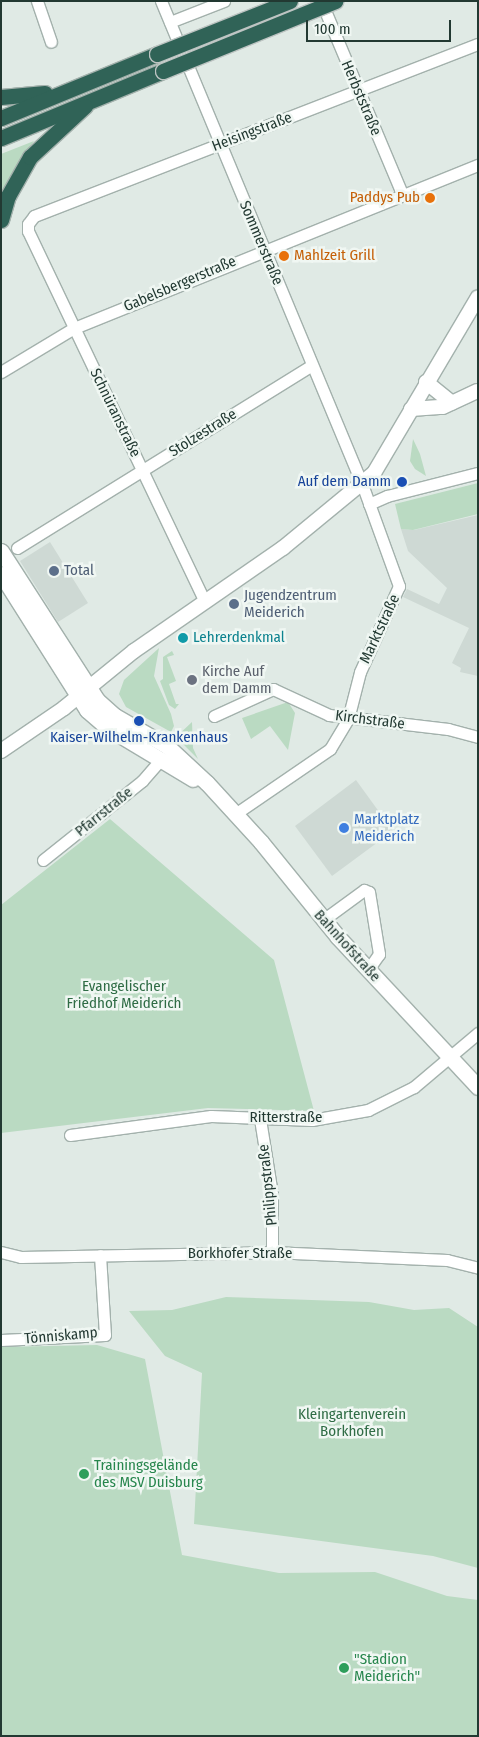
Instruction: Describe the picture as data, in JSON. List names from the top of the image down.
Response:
{
  "streets": {
    "main road": ["Bahnhofstraße"],
    "street": [
      "Herbststraße",
      "Heisingstraße",
      "Sommerstraße",
      "Gabelsbergerstraße",
      "Schnüranstraße",
      "Stolzestraße",
      "Marktstraße",
      "Kirchstraße",
      "Pfarrstraße",
      "Ritterstraße",
      "Philippstraße",
      "Borkhofer Straße",
      "Tönniskamp"
    ]
  },
  "crossings": [
    ["Herbststraße", "Heisingstraße"],
    ["Herbststraße", "Gabelsbergerstraße"],
    ["Heisingstraße", "Sommerstraße"],
    ["Heisingstraße", "Schnüranstraße"],
    ["Sommerstraße", "Gabelsbergerstraße"],
    ["Sommerstraße", "Stolzestraße"],
    ["Sommerstraße", "Marktstraße"],
    ["Gabelsbergerstraße", "Schnüranstraße"],
    ["Schnüranstraße", "Stolzestraße"],
    ["Marktstraße", "Kirchstraße"],
    ["Marktstraße", "Bahnhofstraße"],
    ["Pfarrstraße", "Bahnhofstraße"],
    ["Bahnhofstraße", "Ritterstraße"],
    ["Ritterstraße", "Philippstraße"],
    ["Philippstraße", "Borkhofer Straße"],
    ["Borkhofer Straße", "Tönniskamp"]
  ],
  "parks": ["Evangelischer Friedhof Meiderich", "Kleingartenverein Borkhofen"],
  "places": [
    "Paddys Pub",
    "Mahlzeit Grill",
    "Auf dem Damm",
    "Total",
    "Jugendzentrum Meiderich",
    "Lehrerdenkmal",
    "Kirche Auf dem Damm",
    "Kaiser-Wilhelm-Krankenhaus",
    "Marktplatz Meiderich",
    "Trainingsgelände des MSV Duisburg",
    "\"Stadion Meiderich\""
  ],
  "scale_bar": "100 m"
}
